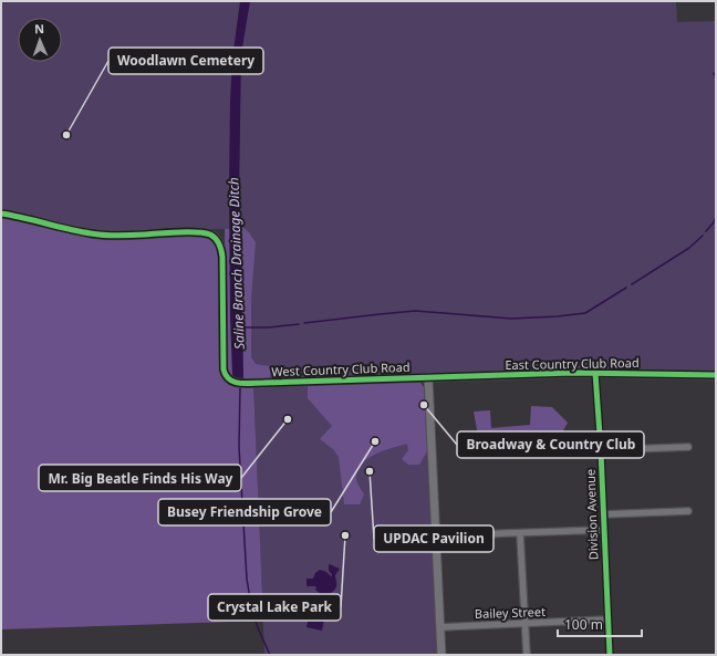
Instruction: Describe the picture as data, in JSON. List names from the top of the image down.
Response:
{
  "streets": {
    "street": [
      "East Country Club Road",
      "West Country Club Road",
      "Division Avenue",
      "Bailey Street"
    ]
  },
  "crossings": [
    ["East Country Club Road", "West Country Club Road"],
    ["East Country Club Road", "Division Avenue"],
    ["Division Avenue", "Bailey Street"]
  ],
  "water": ["Saline Branch Drainage Ditch"],
  "places": [
    "Woodlawn Cemetery",
    "Broadway & Country Club",
    "Mr. Big Beatle Finds His Way",
    "Busey Friendship Grove",
    "UPDAC Pavilion",
    "Crystal Lake Park"
  ],
  "scale_bar": "100 m",
  "north": "top"
}
